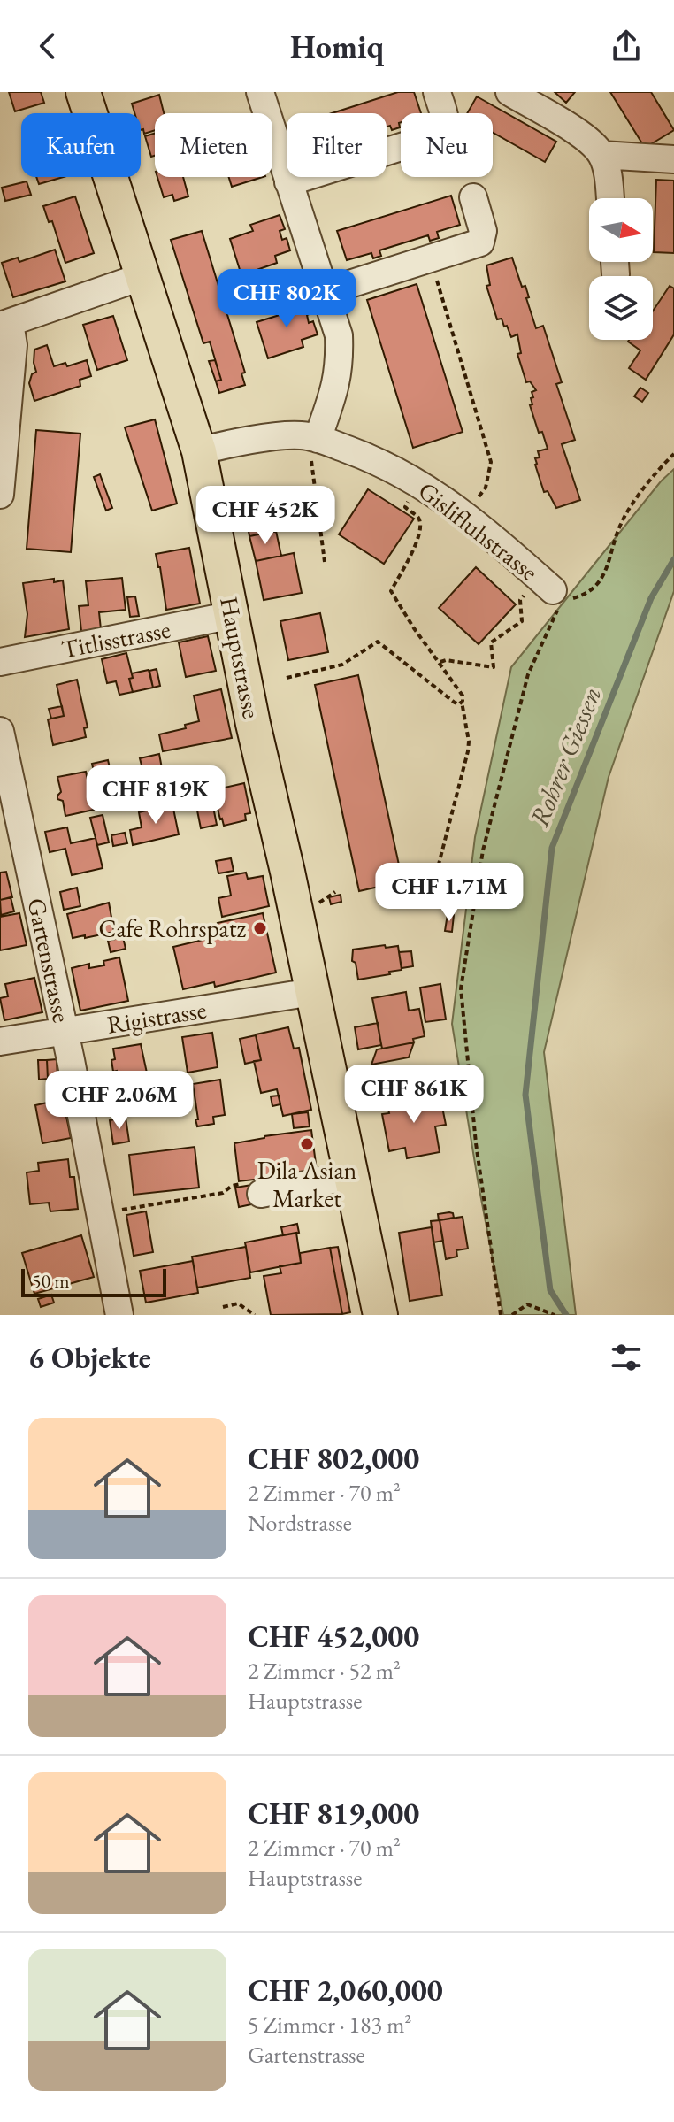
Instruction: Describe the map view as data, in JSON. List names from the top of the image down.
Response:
{
  "streets": {
    "main road": ["Hauptstrasse"],
    "street": [
      "Gislifluhstrasse",
      "Titlisstrasse",
      "Gartenstrasse",
      "Rigistrasse"
    ]
  },
  "crossings": [
    ["Gislifluhstrasse", "Hauptstrasse"],
    ["Titlisstrasse", "Hauptstrasse"],
    ["Hauptstrasse", "Rigistrasse"],
    ["Gartenstrasse", "Rigistrasse"]
  ],
  "water": ["Rohrer Giessen"],
  "places": ["Cafe Rohrspatz", "Dila Asian Market"],
  "scale_bar": "50 m",
  "north": "right",
  "page": {
    "header": "Homiq",
    "chip": [
      "Kaufen",
      "Mieten",
      "Filter",
      "Neu"
    ],
    "price": [
      "CHF 802K",
      "CHF 452K",
      "CHF 819K",
      "CHF 1.71M",
      "CHF 861K",
      "CHF 2.06M"
    ],
    "scale": "50 m",
    "heading": "6 Objekte",
    "list": [
      {
        "name": "CHF 802,000",
        "note": "2 Zimmer · 70 m² · Nordstrasse"
      },
      {
        "name": "CHF 452,000",
        "note": "2 Zimmer · 52 m² · Hauptstrasse"
      },
      {
        "name": "CHF 819,000",
        "note": "2 Zimmer · 70 m² · Hauptstrasse"
      },
      {
        "name": "CHF 2,060,000",
        "note": "5 Zimmer · 183 m² · Gartenstrasse"
      }
    ]
  }
}
